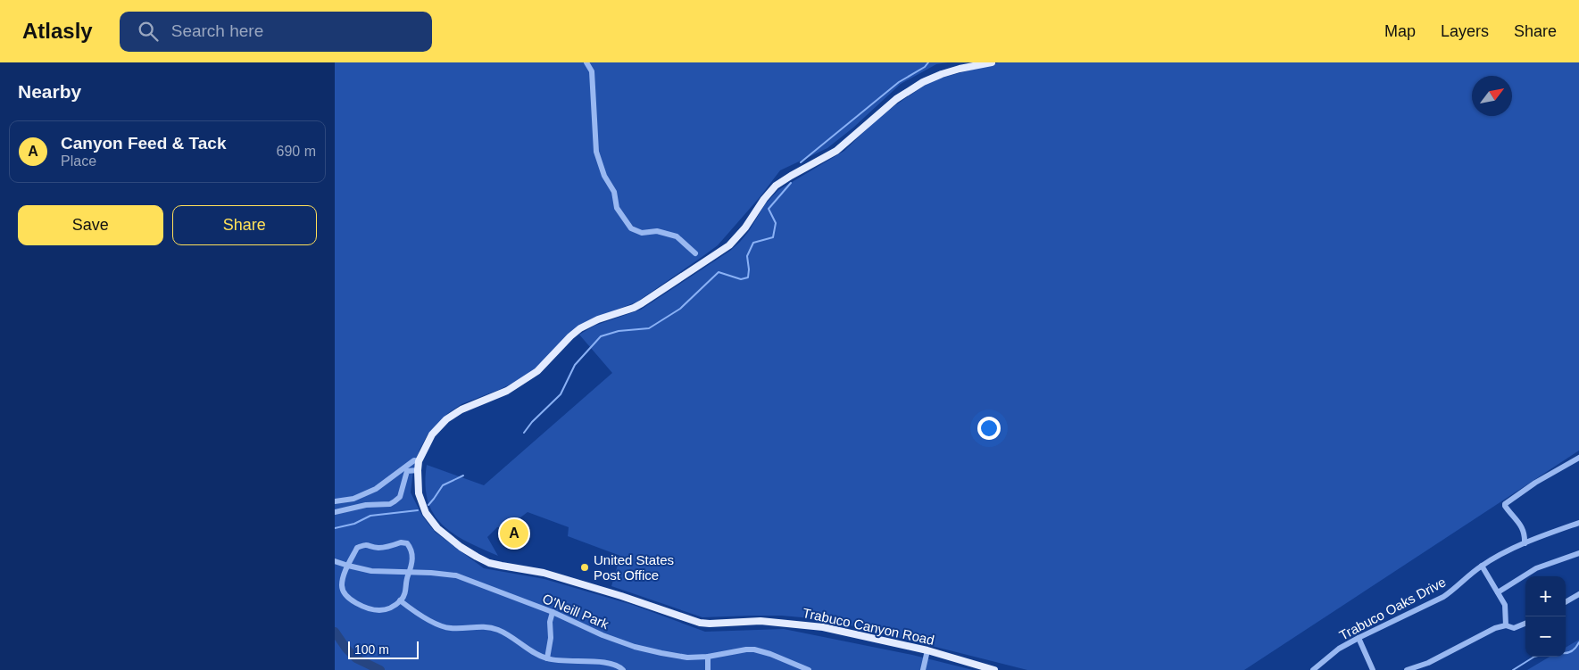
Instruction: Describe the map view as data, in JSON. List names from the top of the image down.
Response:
{
  "streets": {
    "main road": ["Trabuco Canyon Road"],
    "street": ["Trabuco Oaks Drive", "O'Neill Park"]
  },
  "places": ["United States Post Office"],
  "scale_bar": "100 m",
  "north": "top right",
  "page": {
    "header": "Atlasly",
    "search": "Search here",
    "nav": ["Map", "Layers", "Share"],
    "heading": "Nearby",
    "list": [
      {
        "mark": "A",
        "name": "Canyon Feed & Tack",
        "note": "Place",
        "value": "690 m"
      }
    ],
    "buttons": ["Save", "Share"],
    "pins": "A",
    "map_buttons": ["+", "−"],
    "scale": "100 m"
  }
}
